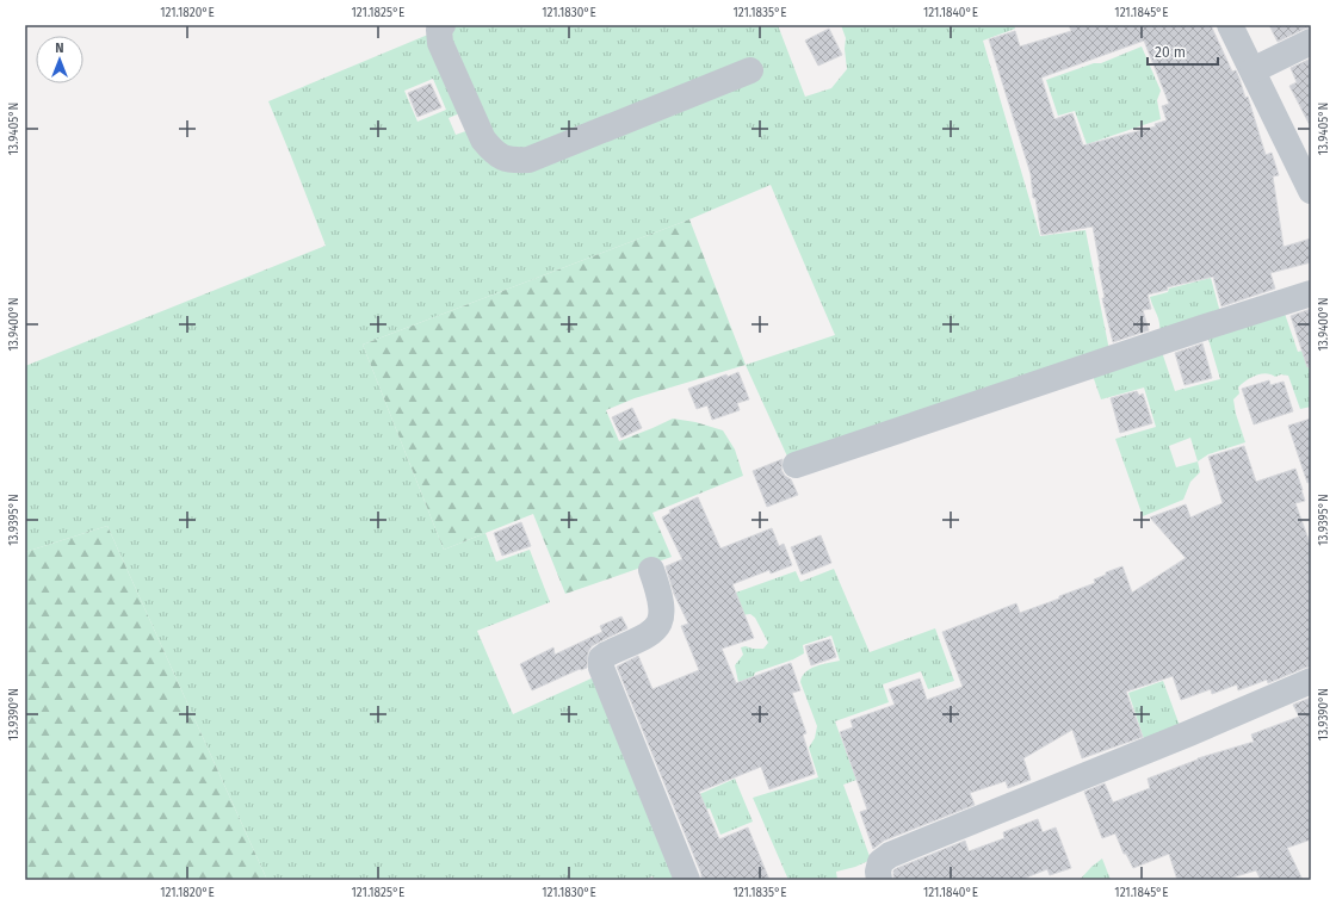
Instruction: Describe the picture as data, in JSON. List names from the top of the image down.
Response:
{
  "scale_bar": "20 m",
  "north": "top",
  "coordinates": [
    "121.1820°E",
    "121.1825°E",
    "121.1830°E",
    "121.1835°E",
    "121.1840°E",
    "121.1845°E",
    "13.9405°N",
    "13.9400°N",
    "13.9395°N",
    "13.9390°N"
  ]
}
